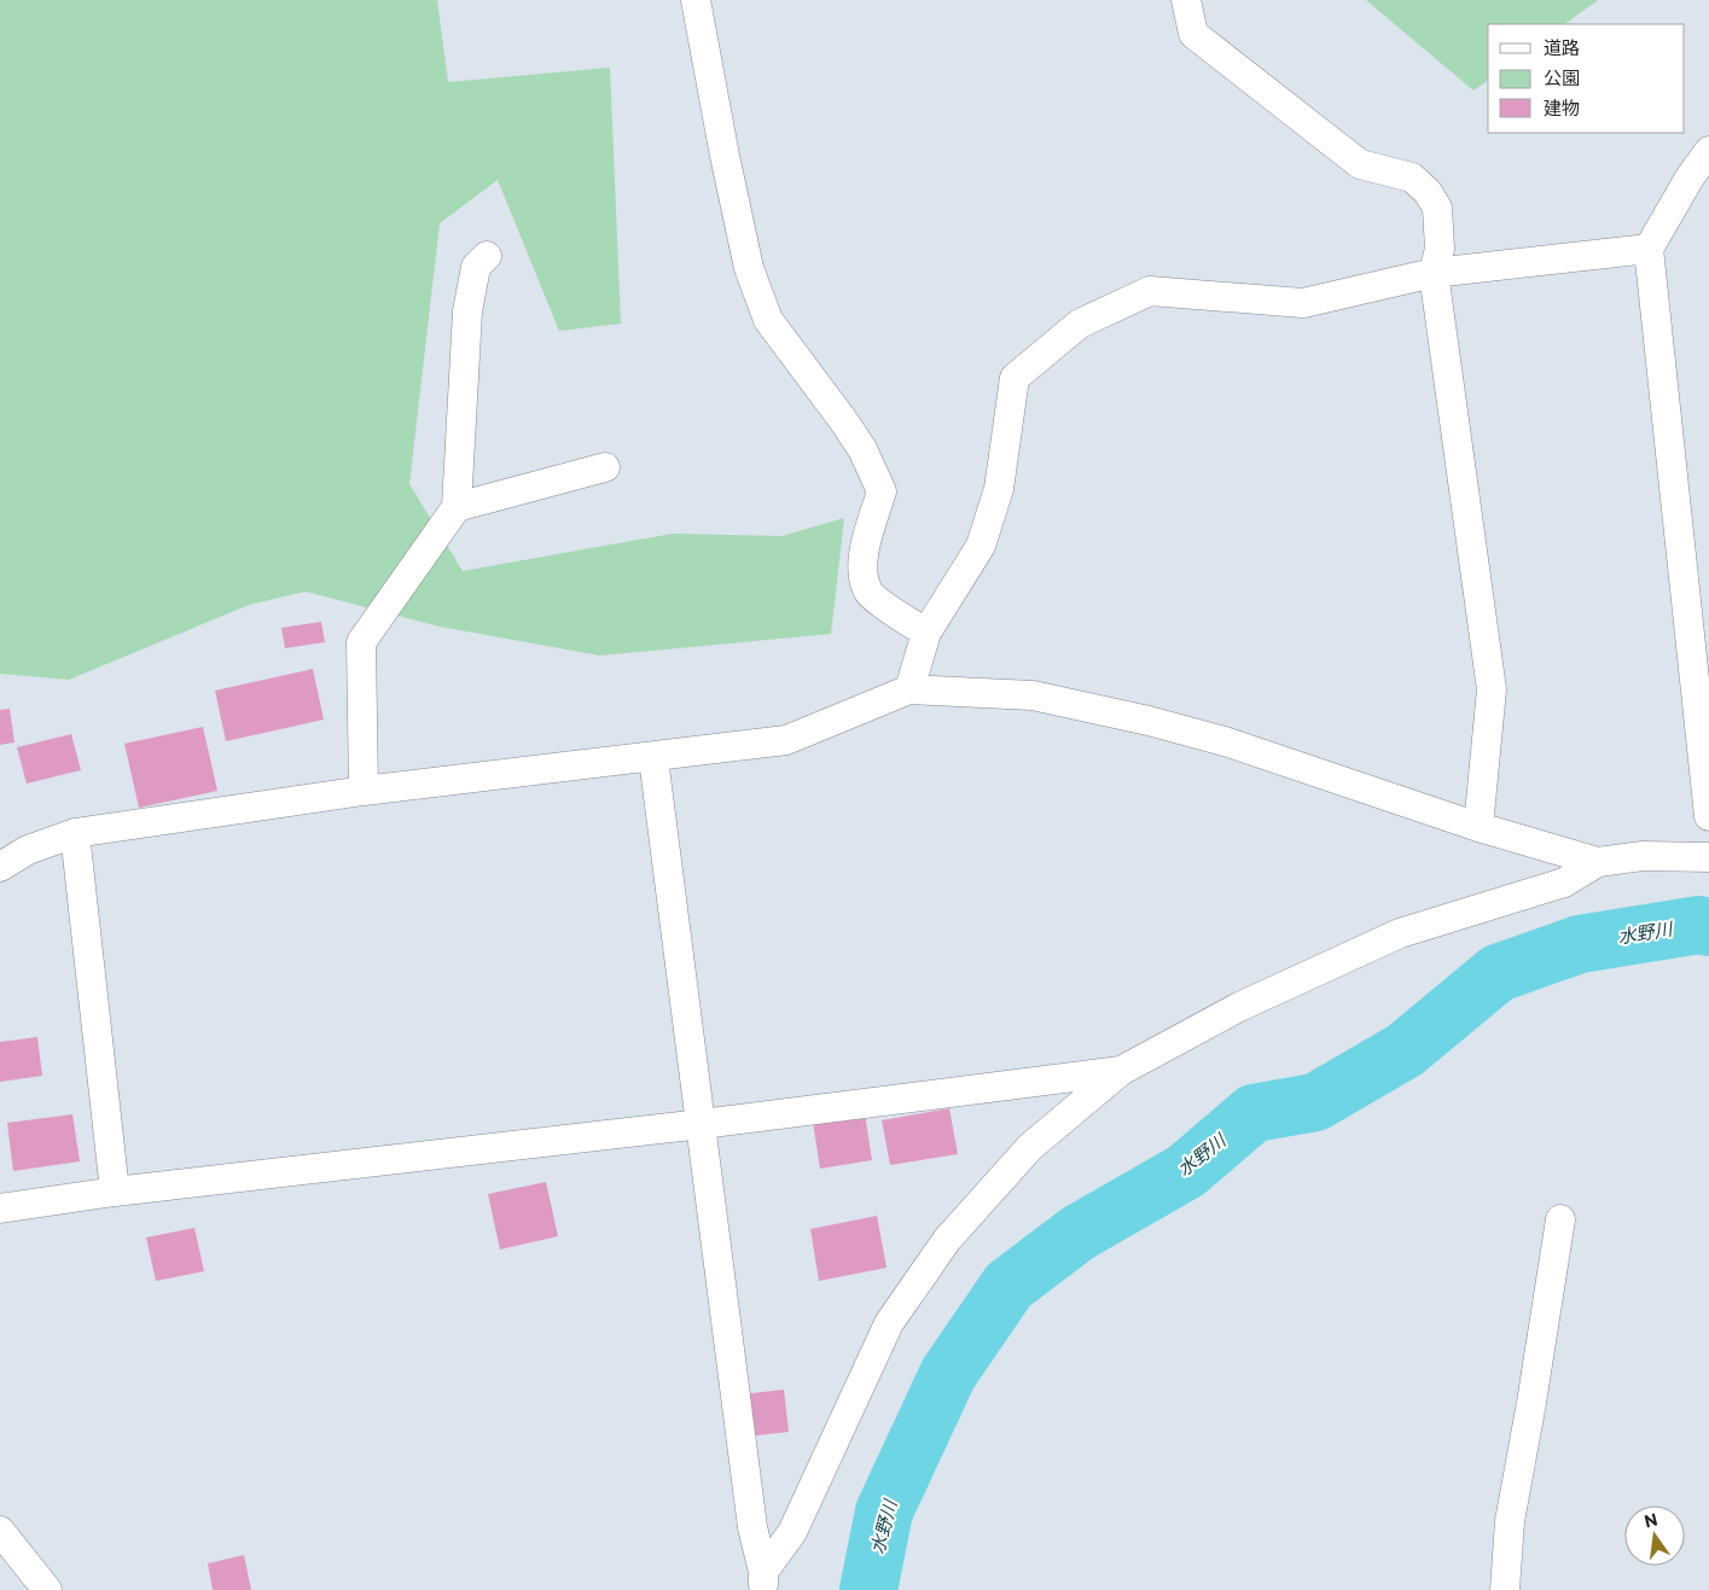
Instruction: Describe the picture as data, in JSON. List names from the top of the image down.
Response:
{
  "water": ["水野川"],
  "legend": ["道路", "公園", "建物"],
  "north": "top"
}
